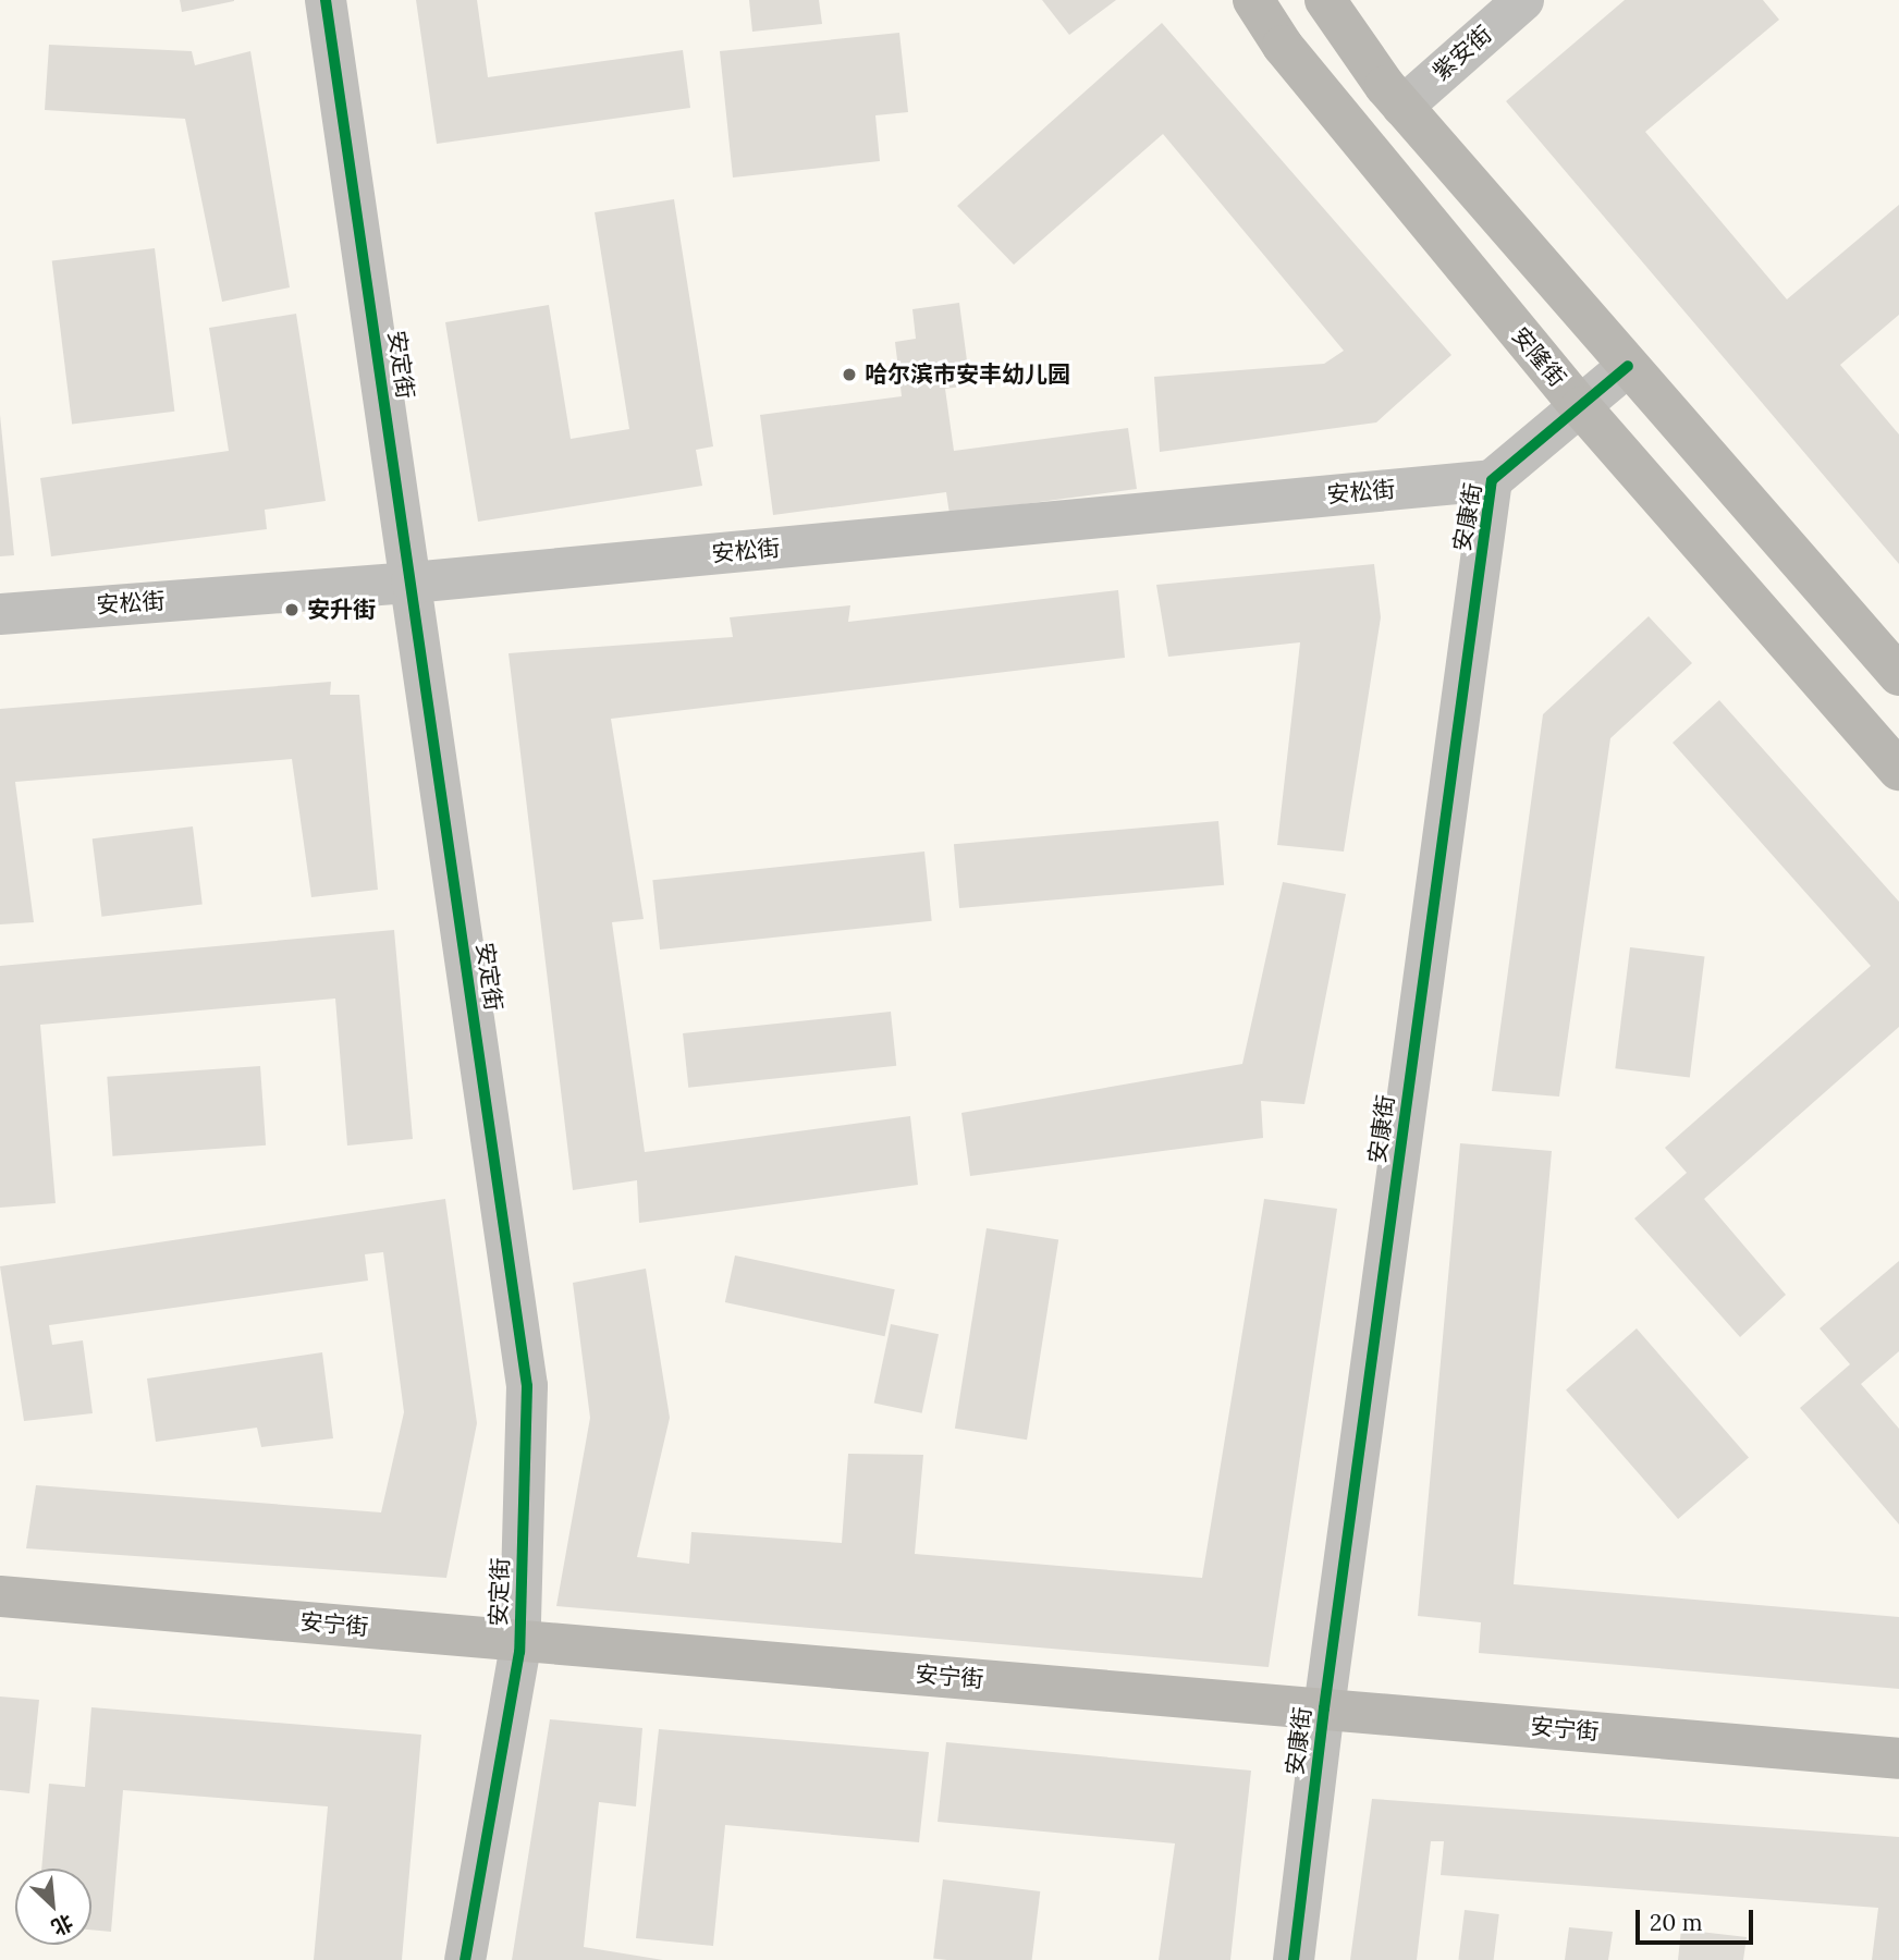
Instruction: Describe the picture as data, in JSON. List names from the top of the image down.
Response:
{
  "streets": {
    "main road": ["安隆街", "安宁街"],
    "street": [
      "紫安街",
      "安定街",
      "安松街",
      "安康街"
    ]
  },
  "crossings": [
    ["安隆街", "安康街"],
    ["安定街", "安松街"],
    ["安定街", "安宁街"],
    ["安松街", "安康街"],
    ["安康街", "安宁街"]
  ],
  "places": ["哈尔滨市安丰幼儿园", "安升街"],
  "scale_bar": "20 m",
  "north": "bottom right"
}
